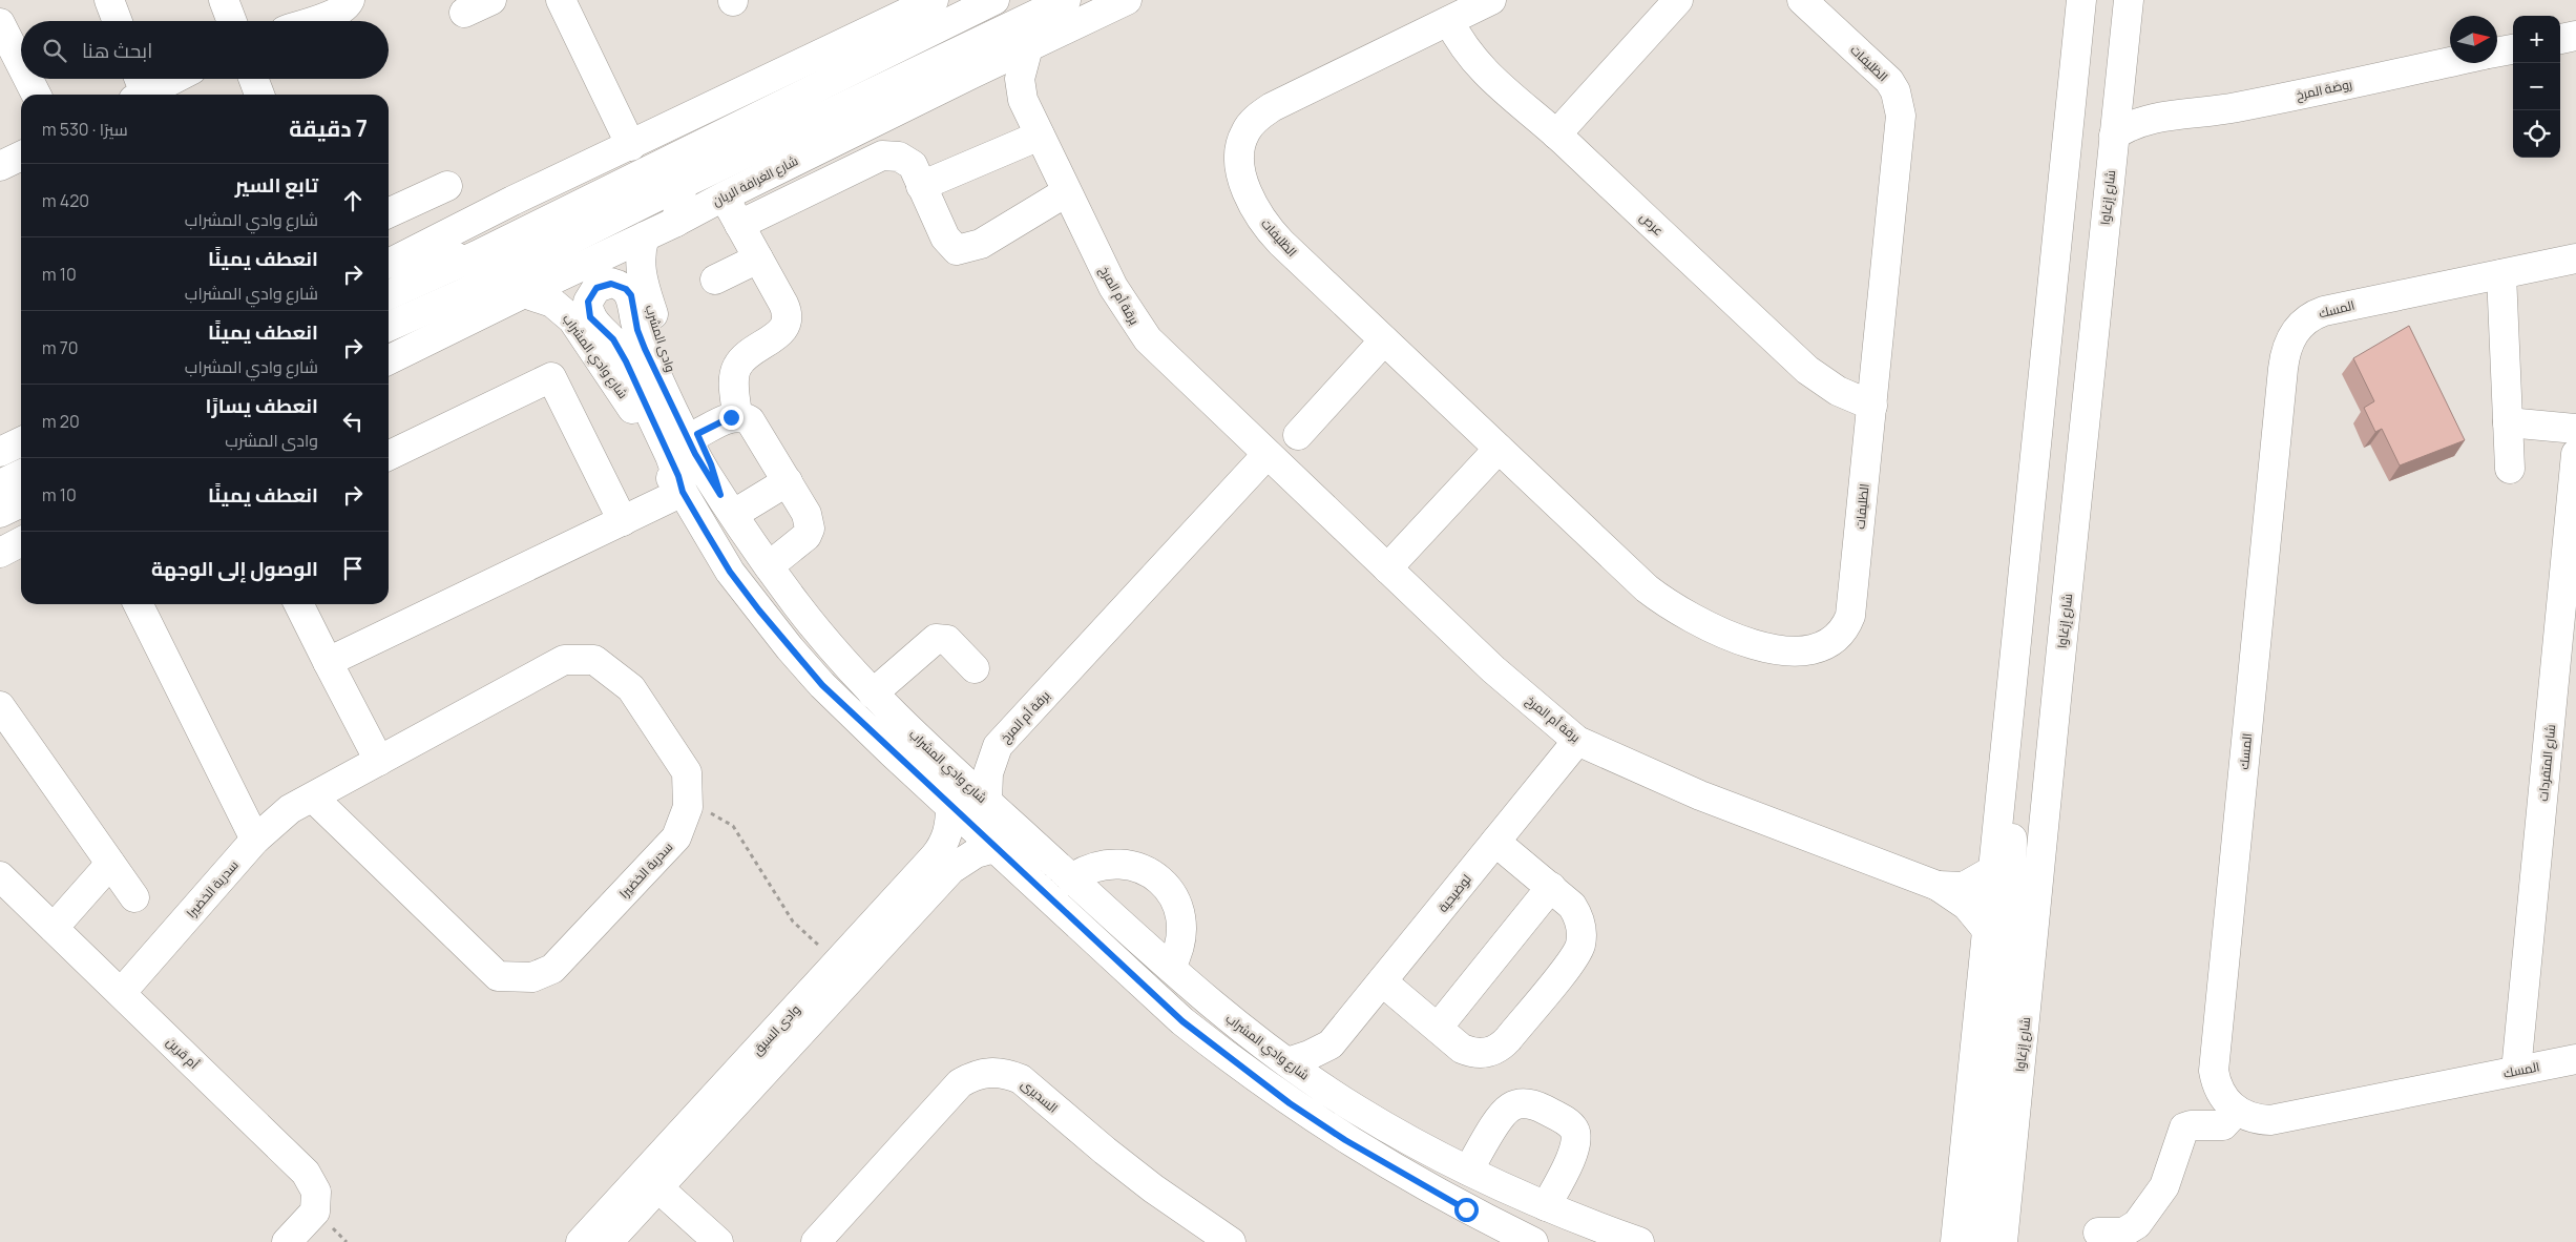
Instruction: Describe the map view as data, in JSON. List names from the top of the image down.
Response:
{
  "streets": {
    "street": [
      "الظليفات",
      "روضة المرخ",
      "شارع الغرافة الريان",
      "شارع إزغاوا",
      "عرص",
      "برقة أم المرخ",
      "المسك",
      "وادى المشرب",
      "شارع وادي المشراب",
      "شارع المتفردات",
      "سدرية الخضيرا",
      "لوضيحية",
      "وادى السيق",
      "أم قرين",
      "السديرى"
    ]
  },
  "crossings": [
    ["الظليفات", "عرص"],
    ["روضة المرخ", "شارع إزغاوا"],
    ["شارع الغرافة الريان", "برقة أم المرخ"],
    ["شارع الغرافة الريان", "وادى المشرب"],
    ["شارع الغرافة الريان", "شارع وادي المشراب"],
    ["برقة أم المرخ", "شارع وادي المشراب"],
    ["برقة أم المرخ", "لوضيحية"],
    ["المسك", "شارع المتفردات"],
    ["وادى المشرب", "شارع وادي المشراب"],
    ["شارع وادي المشراب", "لوضيحية"],
    ["شارع وادي المشراب", "وادى السيق"],
    ["سدرية الخضيرا", "أم قرين"]
  ],
  "north": "right",
  "page": {
    "map_buttons": ["+", "−"],
    "search": "ابحث هنا",
    "heading": ["7 دقيقة", "سيرًا · 530 m"],
    "list": [
      ["تابع السير", "شارع وادي المشراب", "420 m"],
      ["انعطف يمينًا", "شارع وادي المشراب", "10 m"],
      ["انعطف يمينًا", "شارع وادي المشراب", "70 m"],
      ["انعطف يسارًا", "وادى المشرب", "20 m"],
      ["انعطف يمينًا", "10 m"],
      "الوصول إلى الوجهة"
    ]
  }
}
